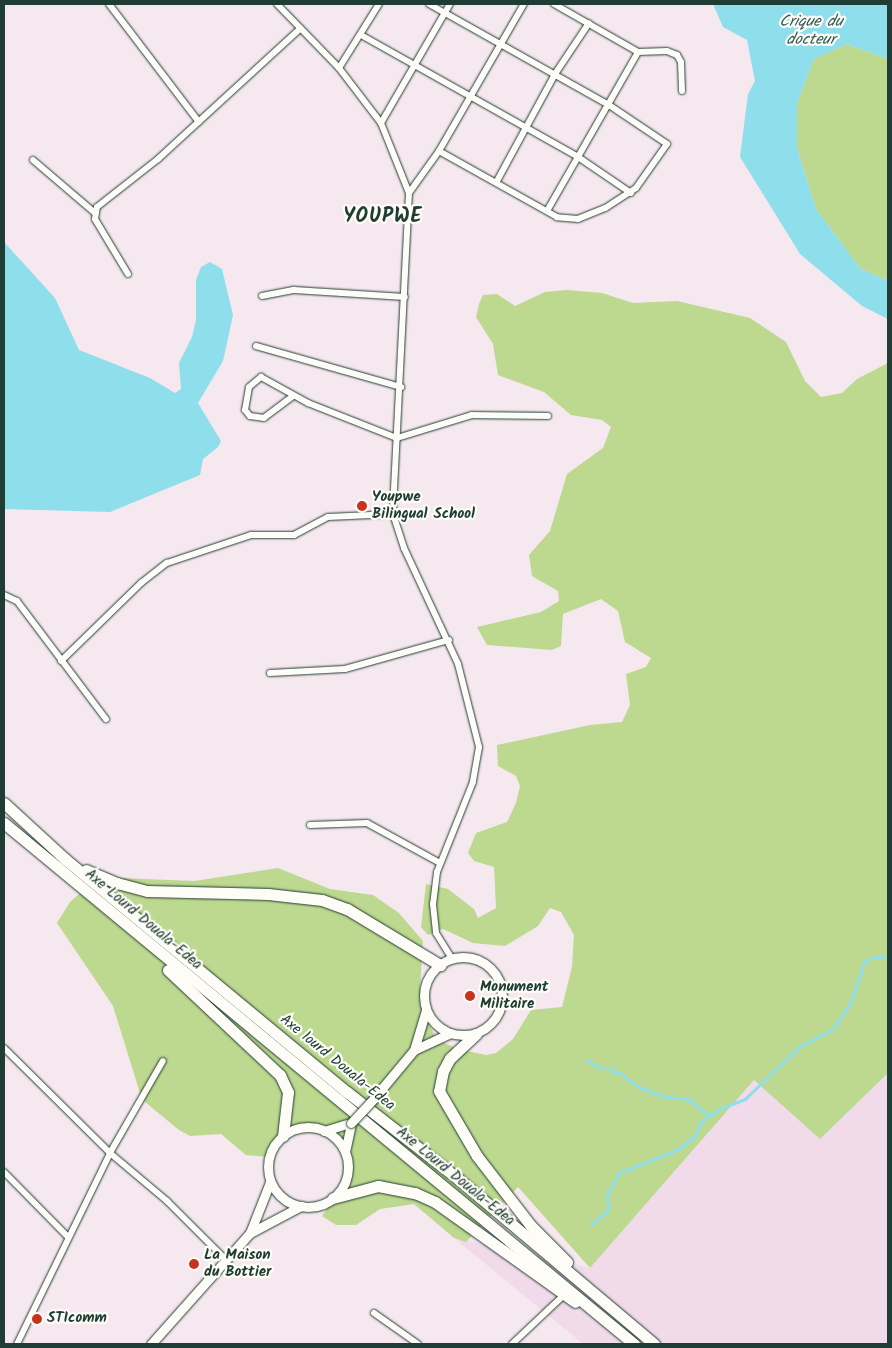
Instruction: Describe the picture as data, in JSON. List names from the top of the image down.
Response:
{
  "streets": {
    "highway": ["Axe Lourd Douala-Edea", "Axe lourd Douala-Edea"]
  },
  "districts": ["YOUPWE"],
  "water": ["Crique du docteur"],
  "places": [
    "Youpwe Bilingual School",
    "Monument Militaire",
    "La Maison du Bottier",
    "STIcomm"
  ]
}
